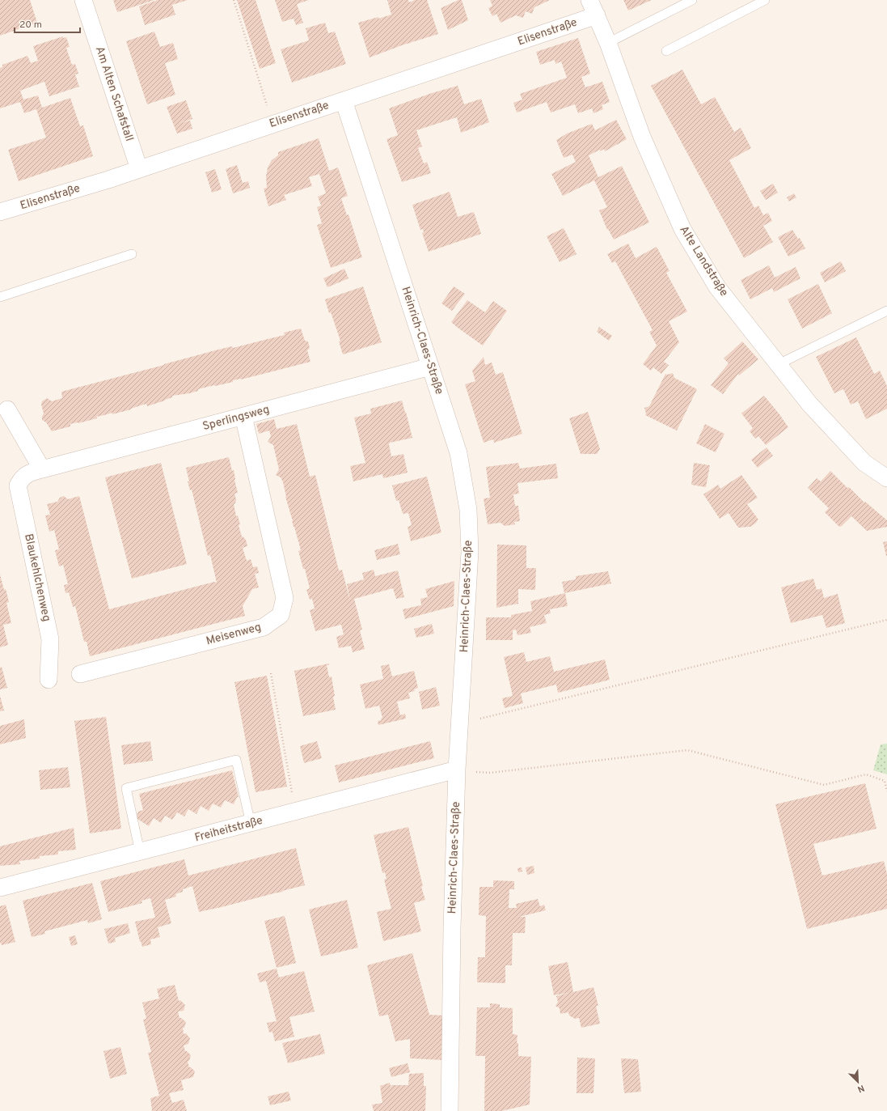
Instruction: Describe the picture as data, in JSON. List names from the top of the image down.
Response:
{
  "streets": {
    "street": [
      "Elisenstraße",
      "Am Alten Schafstall",
      "Alte Landstraße",
      "Heinrich-Claes-Straße",
      "Sperlingsweg",
      "Blaukehlchenweg",
      "Meisenweg",
      "Freiheitstraße"
    ]
  },
  "crossings": [
    ["Elisenstraße", "Am Alten Schafstall"],
    ["Elisenstraße", "Alte Landstraße"],
    ["Elisenstraße", "Heinrich-Claes-Straße"],
    ["Heinrich-Claes-Straße", "Sperlingsweg"],
    ["Heinrich-Claes-Straße", "Freiheitstraße"],
    ["Sperlingsweg", "Blaukehlchenweg"],
    ["Sperlingsweg", "Meisenweg"]
  ],
  "scale_bar": "20 m",
  "north": "bottom right"
}
